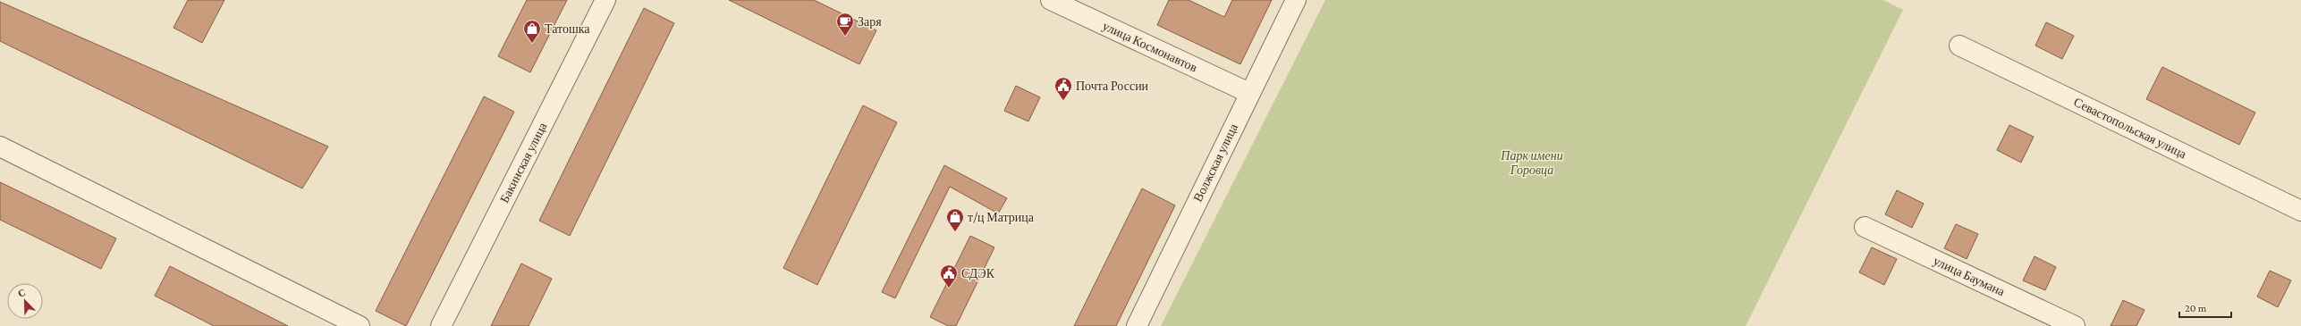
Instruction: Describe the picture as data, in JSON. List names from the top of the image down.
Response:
{
  "streets": {
    "street": [
      "улица Космонавтов",
      "Севастопольская улица",
      "Бакинская улица",
      "Волжская улица",
      "улица Баумана"
    ]
  },
  "crossings": [
    ["улица Космонавтов", "Волжская улица"]
  ],
  "parks": ["Парк имени Горовца"],
  "places": {
    "cafe": ["Заря"],
    "shop": ["Татошка", "т/ц Матрица"],
    "public building": ["Почта России", "СДЭК"]
  },
  "scale_bar": "20 m",
  "north": "top left"
}
